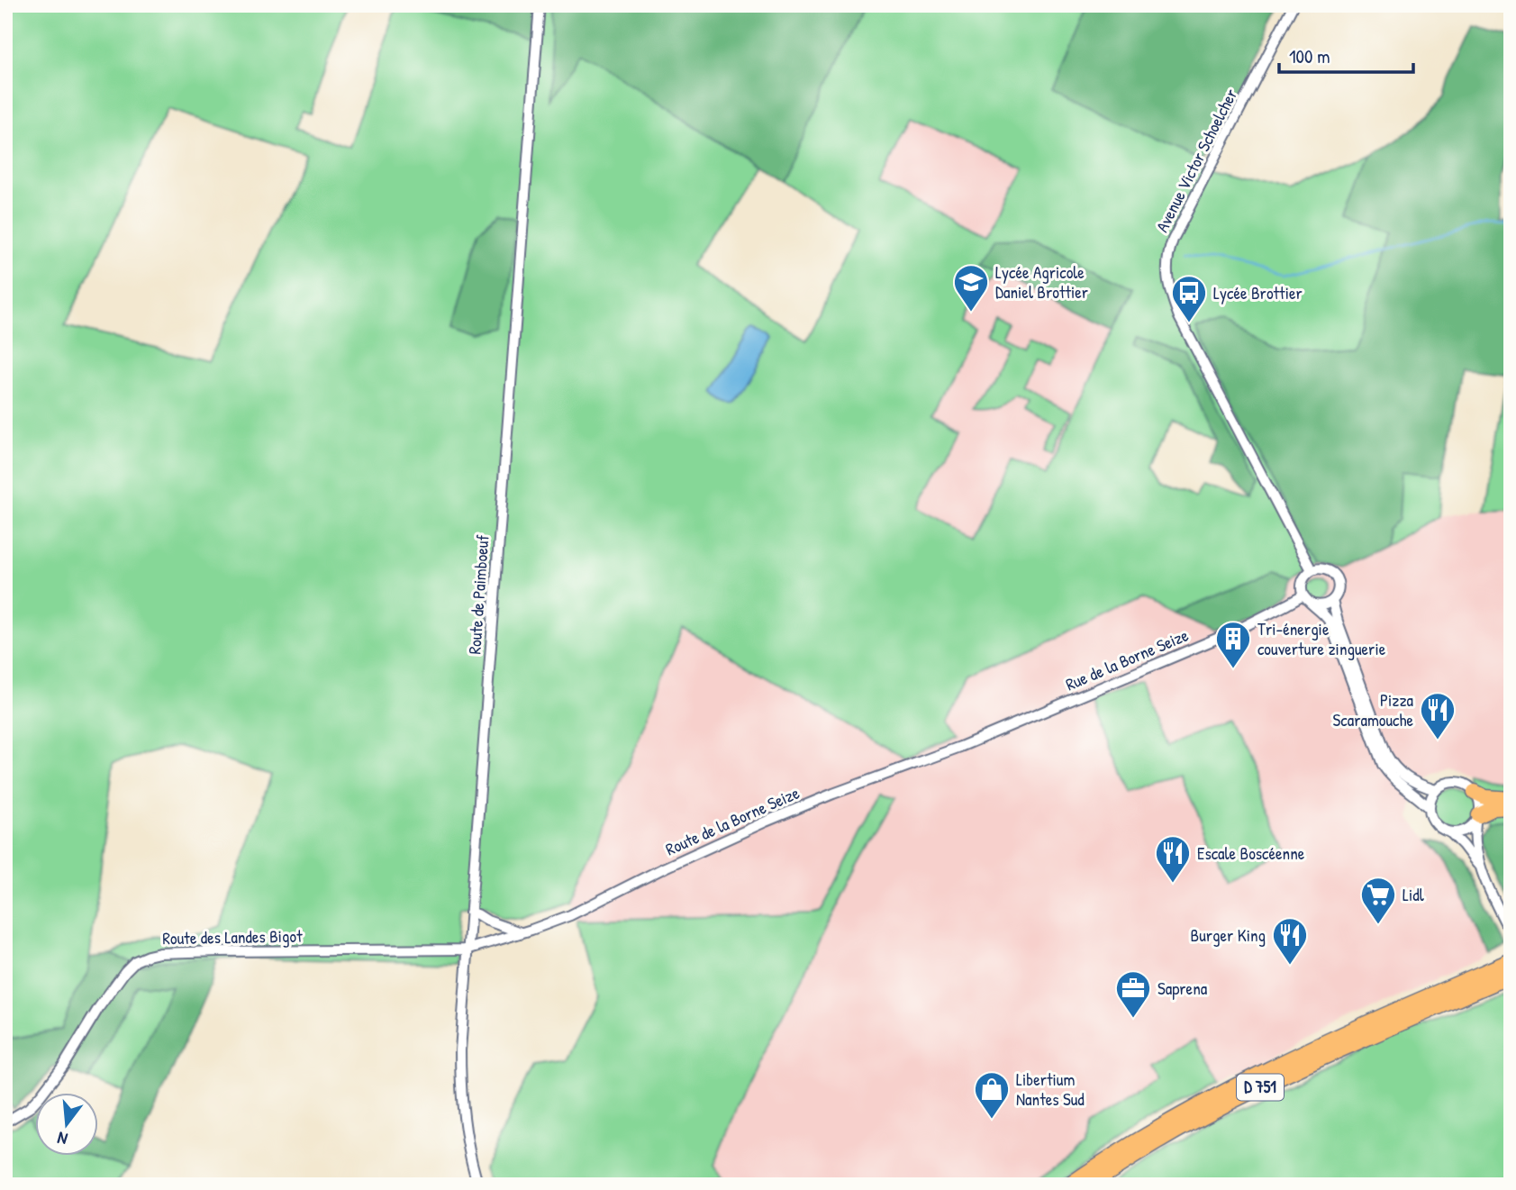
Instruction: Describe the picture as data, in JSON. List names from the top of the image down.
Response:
{
  "streets": {
    "highway": ["D 751"],
    "street": [
      "Avenue Victor Schoelcher",
      "Route de Paimboeuf",
      "Rue de la Borne Seize",
      "Route de la Borne Seize",
      "Route des Landes Bigot"
    ]
  },
  "crossings": [
    ["Avenue Victor Schoelcher", "Rue de la Borne Seize"],
    ["Route de Paimboeuf", "Route des Landes Bigot"],
    ["Rue de la Borne Seize", "Route de la Borne Seize"]
  ],
  "places": {
    "school or university": ["Lycée Agricole Daniel Brottier"],
    "bus stop": ["Lycée Brottier"],
    "building": ["Tri-énergie couverture zinguerie"],
    "restaurant": ["Pizza Scaramouche", "Escale Boscéenne", "Burger King"],
    "supermarket": ["Lidl"],
    "office": ["Saprena"],
    "shop": ["Libertium Nantes Sud"]
  },
  "scale_bar": "100 m",
  "north": "bottom"
}
